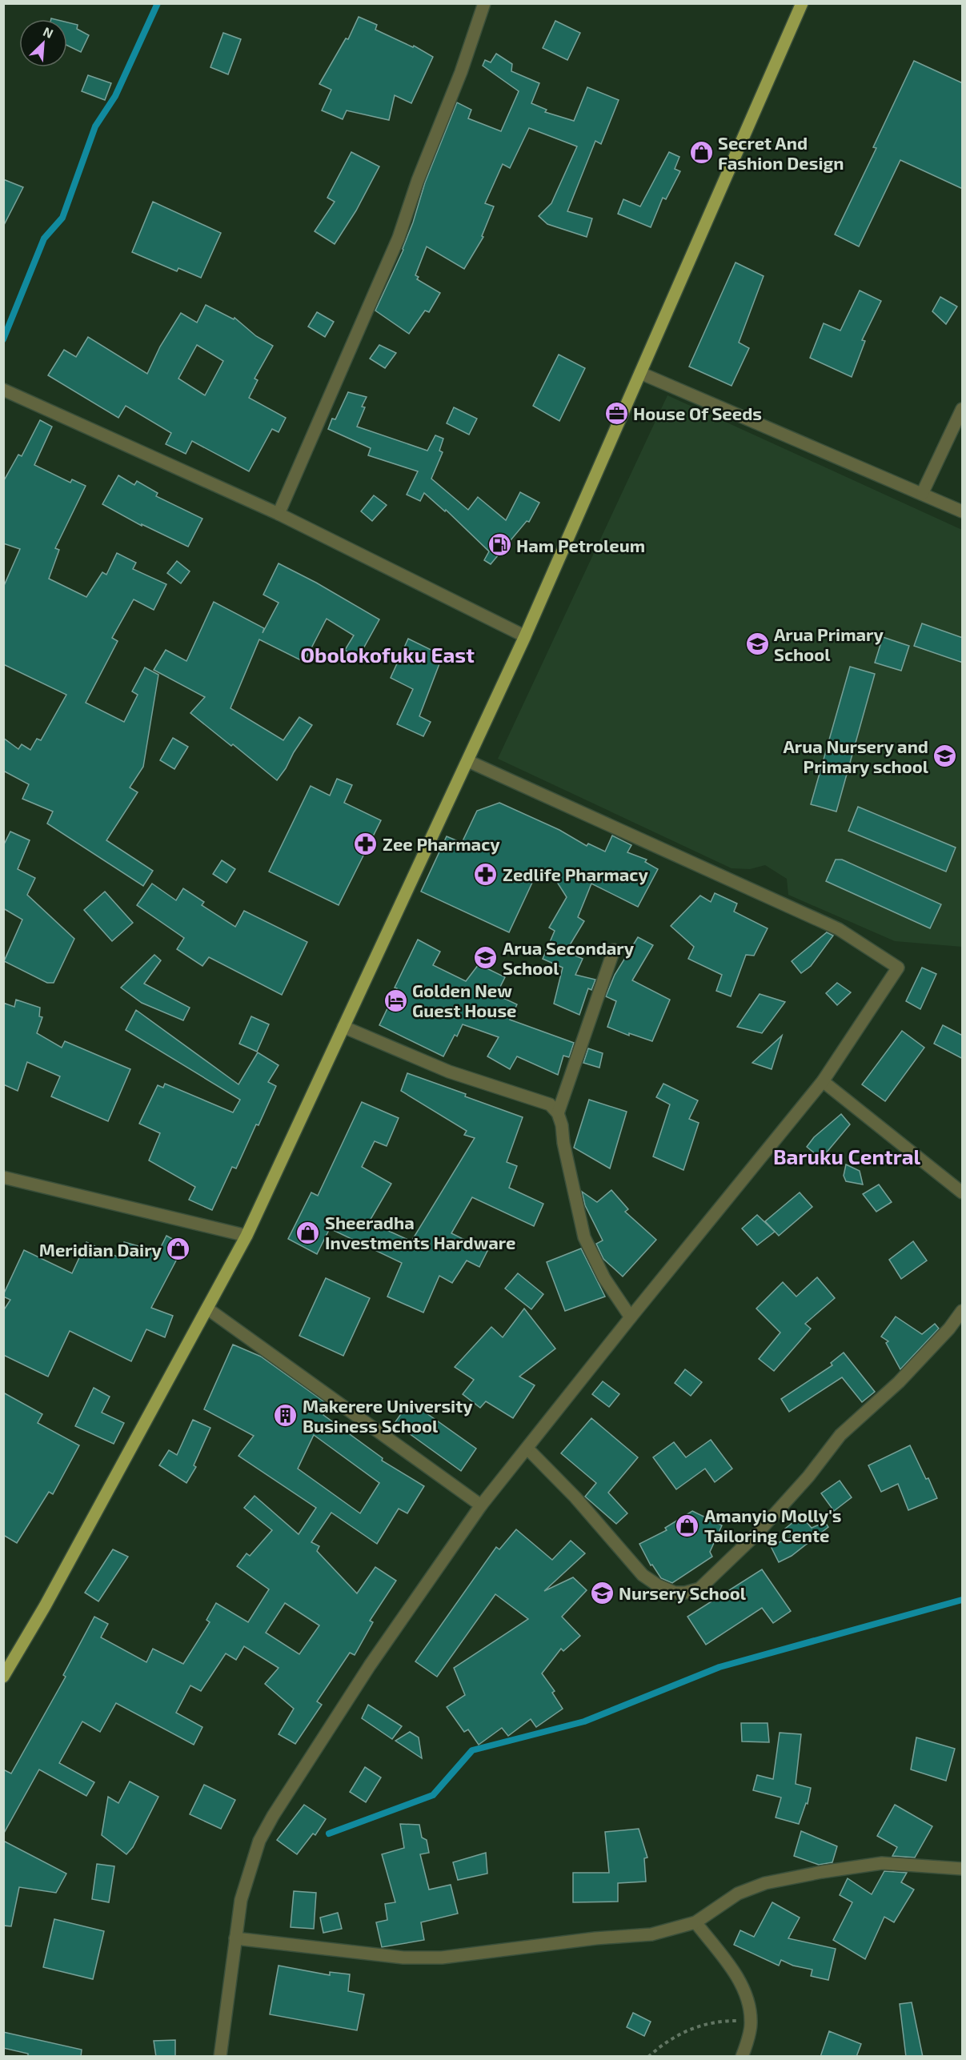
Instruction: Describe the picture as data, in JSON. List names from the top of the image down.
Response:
{
  "districts": ["Obolokofuku East", "Baruku Central"],
  "places": {
    "shop": [
      "Secret And Fashion Design",
      "Sheeradha Investments Hardware",
      "Meridian Dairy",
      "Amanyio Molly's Tailoring Cente"
    ],
    "office": ["House Of Seeds"],
    "fuel station": ["Ham Petroleum"],
    "school or university": [
      "Arua Primary School",
      "Arua Nursery and Primary school",
      "Arua Secondary School",
      "Nursery School"
    ],
    "pharmacy": ["Zee Pharmacy", "Zedlife Pharmacy"],
    "hotel": ["Golden New Guest House"],
    "building": ["Makerere University Business School"]
  },
  "north": "top right"
}
